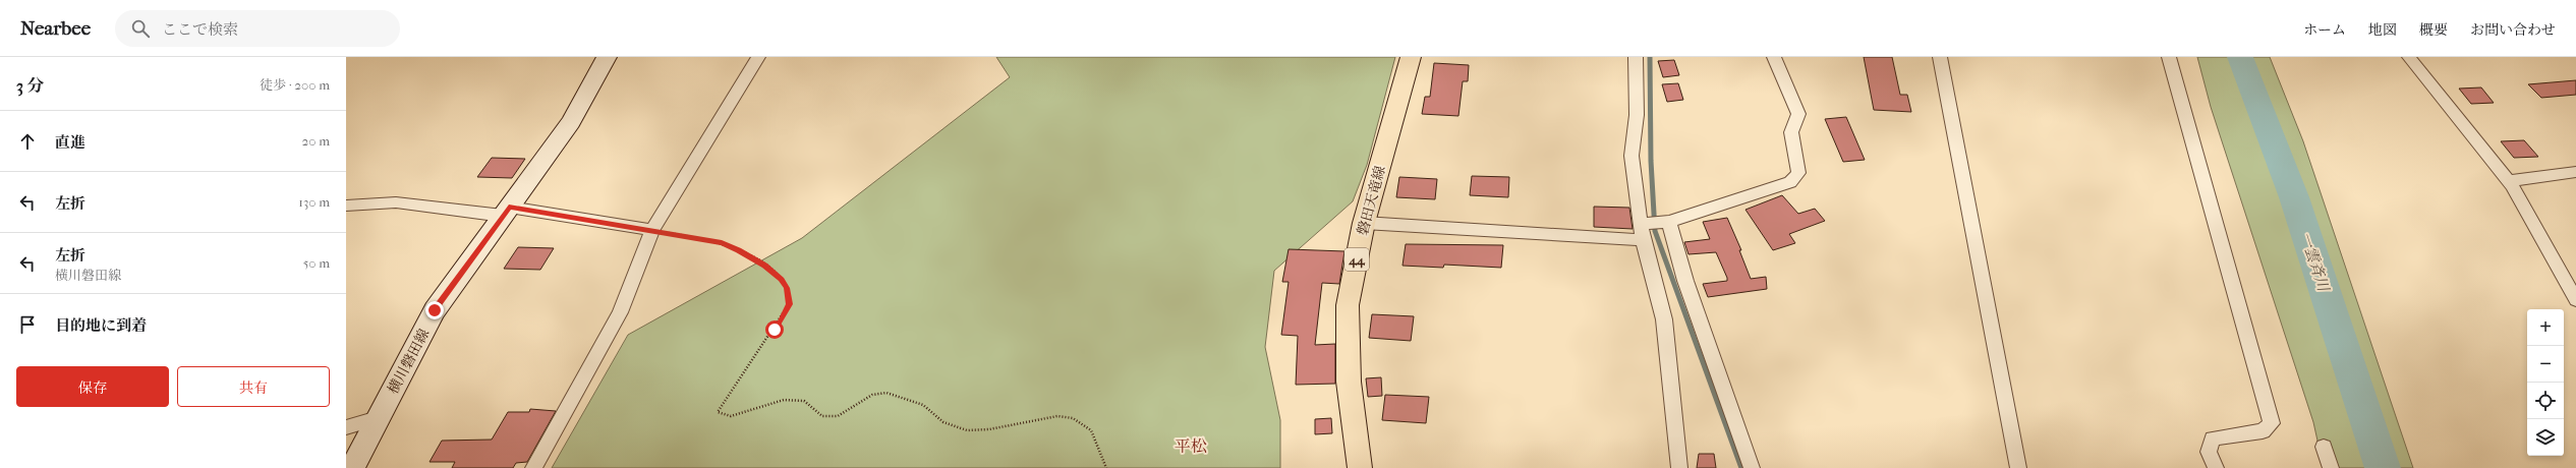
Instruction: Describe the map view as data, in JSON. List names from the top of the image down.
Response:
{
  "streets": {
    "main road": ["磐田天竜線", "44", "横川磐田線"]
  },
  "districts": ["平松"],
  "water": ["一雲斉川"],
  "page": {
    "header": "Nearbee",
    "search": "ここで検索",
    "nav": [
      "ホーム",
      "地図",
      "概要",
      "お問い合わせ"
    ],
    "heading": ["3 分", "徒歩 · 200 m"],
    "list": [
      ["直進", "20 m"],
      ["左折", "130 m"],
      ["左折", "横川磐田線", "50 m"],
      "目的地に到着"
    ],
    "map_buttons": ["+", "−"],
    "buttons": ["保存", "共有"]
  }
}
